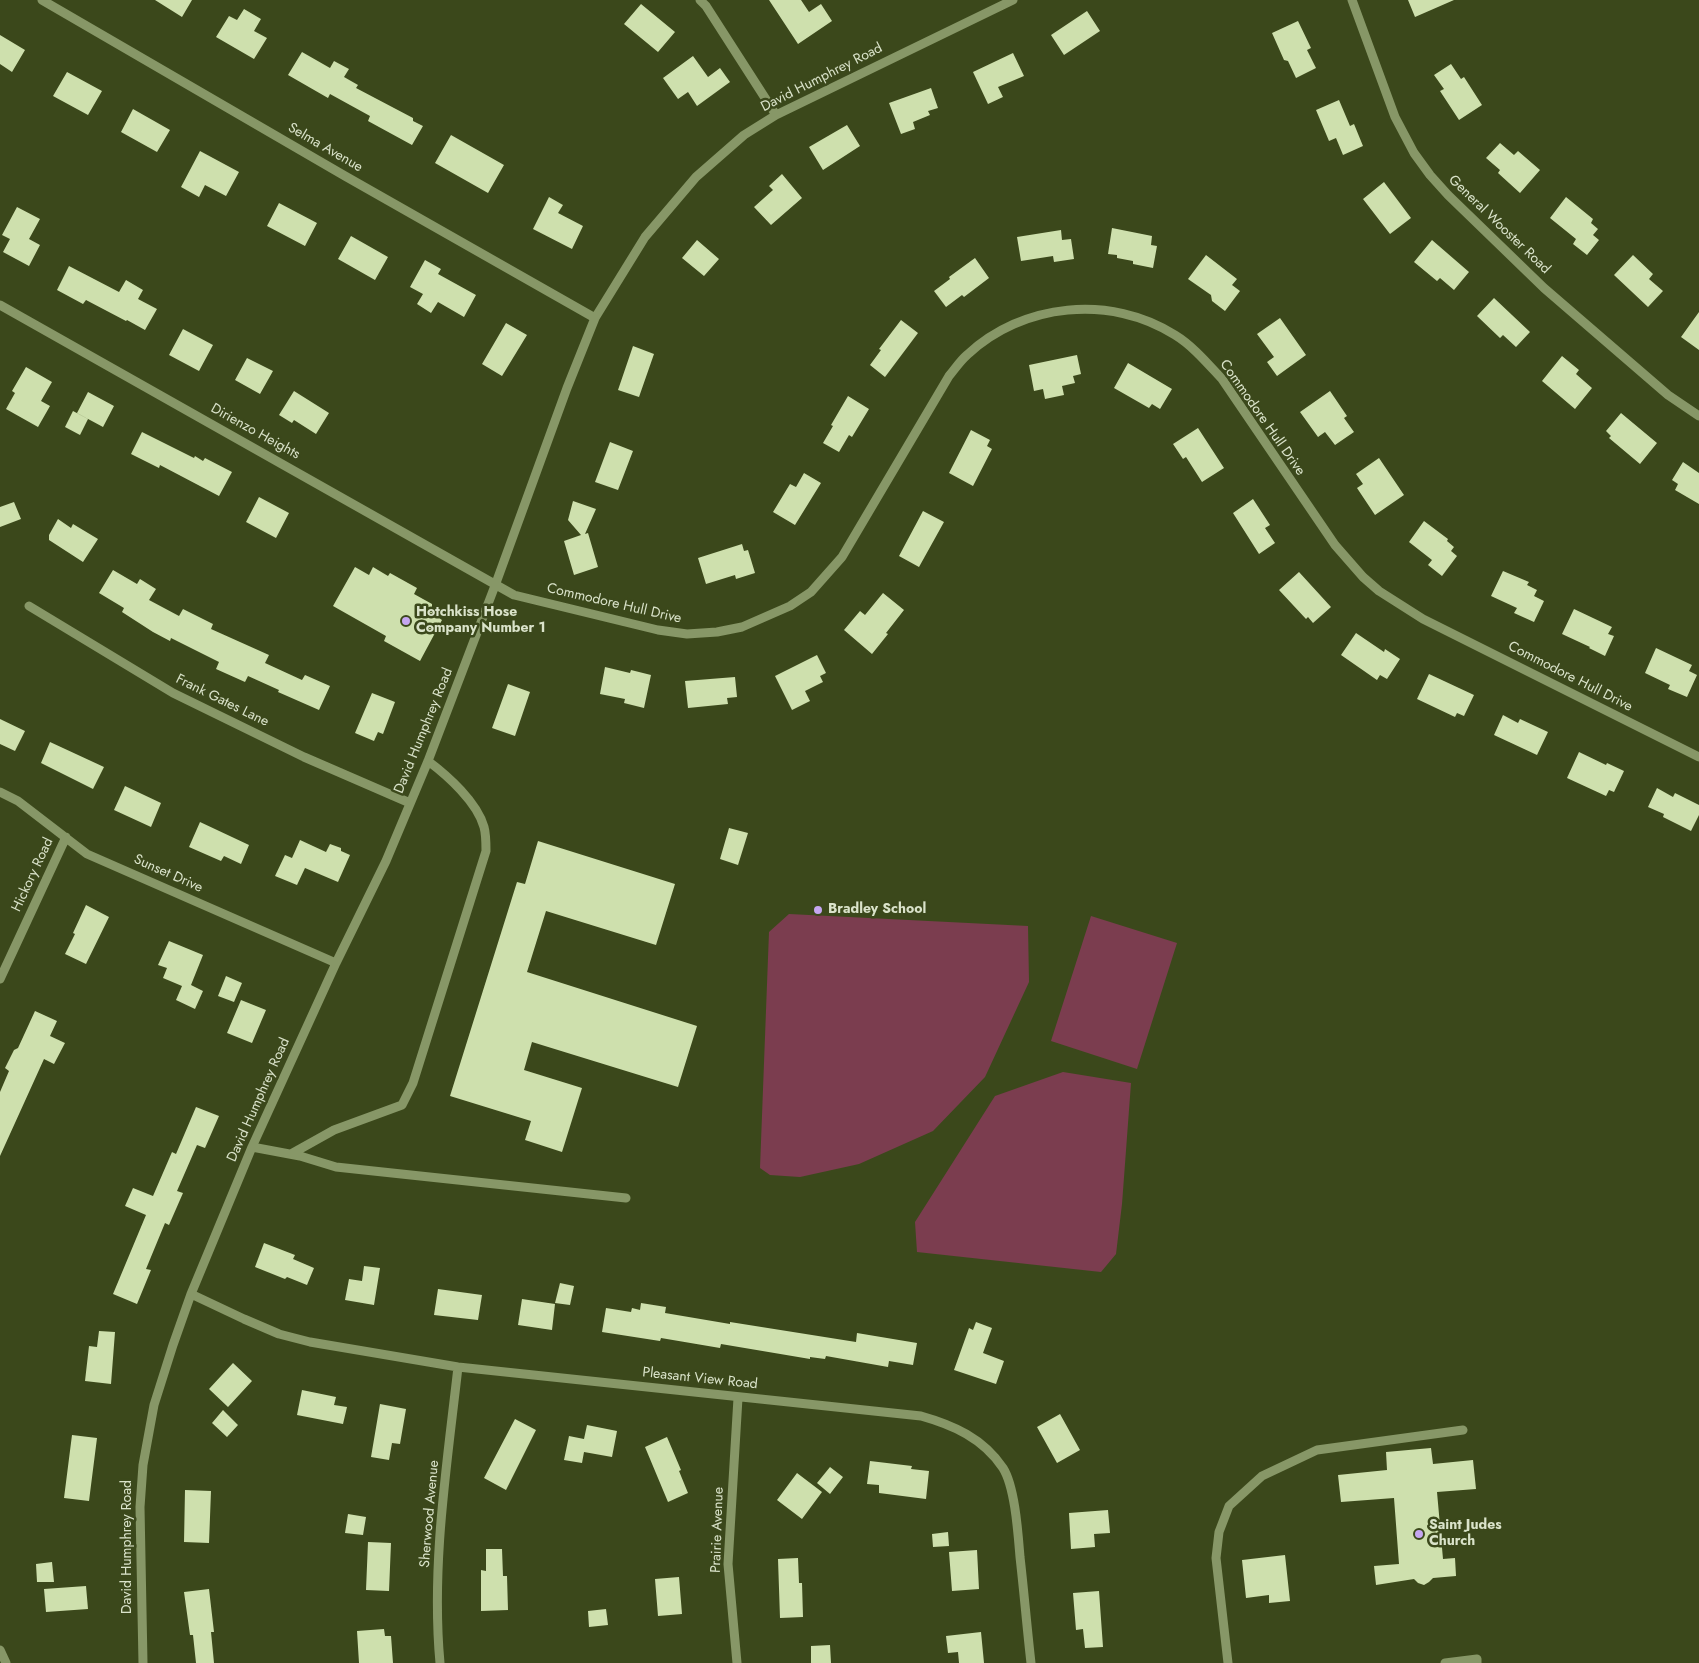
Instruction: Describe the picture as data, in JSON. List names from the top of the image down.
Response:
{
  "streets": {
    "street": [
      "David Humphrey Road",
      "Selma Avenue",
      "General Wooster Road",
      "Commodore Hull Drive",
      "Dirienzo Heights",
      "Frank Gates Lane",
      "Sunset Drive",
      "Hickory Road",
      "Pleasant View Road",
      "Sherwood Avenue",
      "Prairie Avenue"
    ]
  },
  "crossings": [
    ["David Humphrey Road", "Selma Avenue"],
    ["David Humphrey Road", "Commodore Hull Drive"],
    ["David Humphrey Road", "Dirienzo Heights"],
    ["David Humphrey Road", "Frank Gates Lane"],
    ["David Humphrey Road", "Sunset Drive"],
    ["David Humphrey Road", "Pleasant View Road"],
    ["Commodore Hull Drive", "Dirienzo Heights"],
    ["Sunset Drive", "Hickory Road"],
    ["Pleasant View Road", "Sherwood Avenue"],
    ["Pleasant View Road", "Prairie Avenue"]
  ],
  "places": ["Hotchkiss Hose Company Number 1", "Bradley School", "Saint Judes Church"]
}
